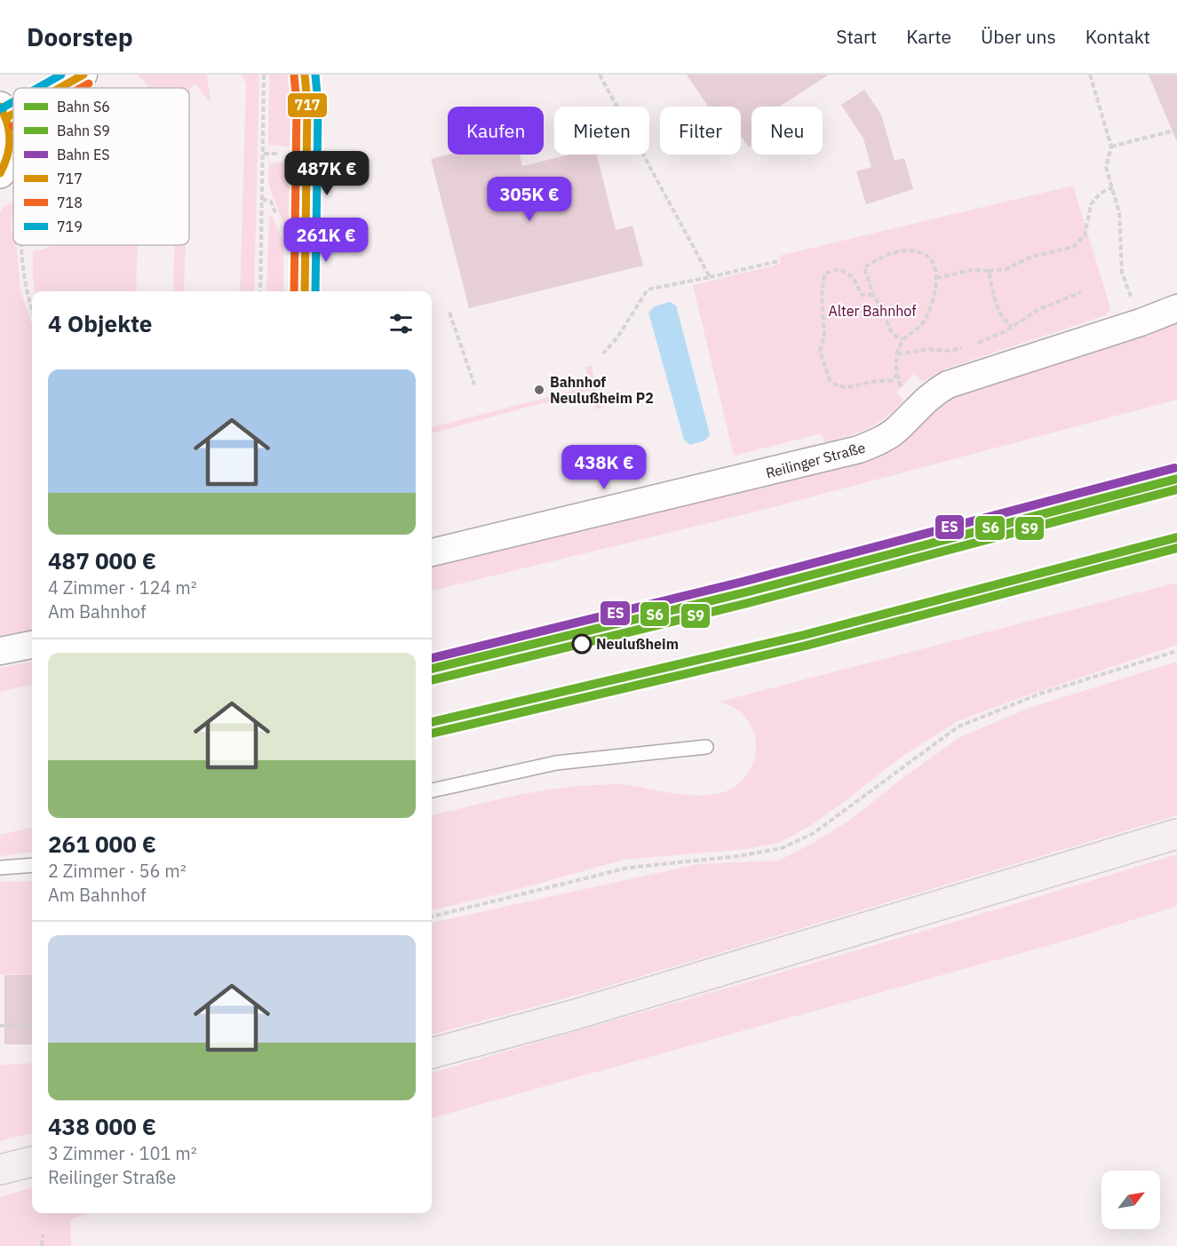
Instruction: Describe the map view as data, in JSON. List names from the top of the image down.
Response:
{
  "streets": {
    "street": ["Reilinger Straße"]
  },
  "parks": ["Alter Bahnhof"],
  "places": ["Bahnhof Neulußheim P2", "Neulußheim"],
  "lines": [
    "transit line 717",
    "transit line 719",
    "transit line 718",
    "rail line ES",
    "rail line S6",
    "rail line S9"
  ],
  "legend": [
    "Bahn S6",
    "Bahn S9",
    "Bahn ES",
    "717",
    "718",
    "719"
  ],
  "north": "top right",
  "page": {
    "header": "Doorstep",
    "nav": [
      "Start",
      "Karte",
      "Über uns",
      "Kontakt"
    ],
    "chip": [
      "Kaufen",
      "Mieten",
      "Filter",
      "Neu"
    ],
    "price": [
      "487K €",
      "305K €",
      "261K €",
      "438K €"
    ],
    "heading": "4 Objekte",
    "list": [
      {
        "name": "487 000 €",
        "note": "4 Zimmer · 124 m² · Am Bahnhof"
      },
      {
        "name": "261 000 €",
        "note": "2 Zimmer · 56 m² · Am Bahnhof"
      },
      {
        "name": "438 000 €",
        "note": "3 Zimmer · 101 m² · Reilinger Straße"
      }
    ]
  }
}
